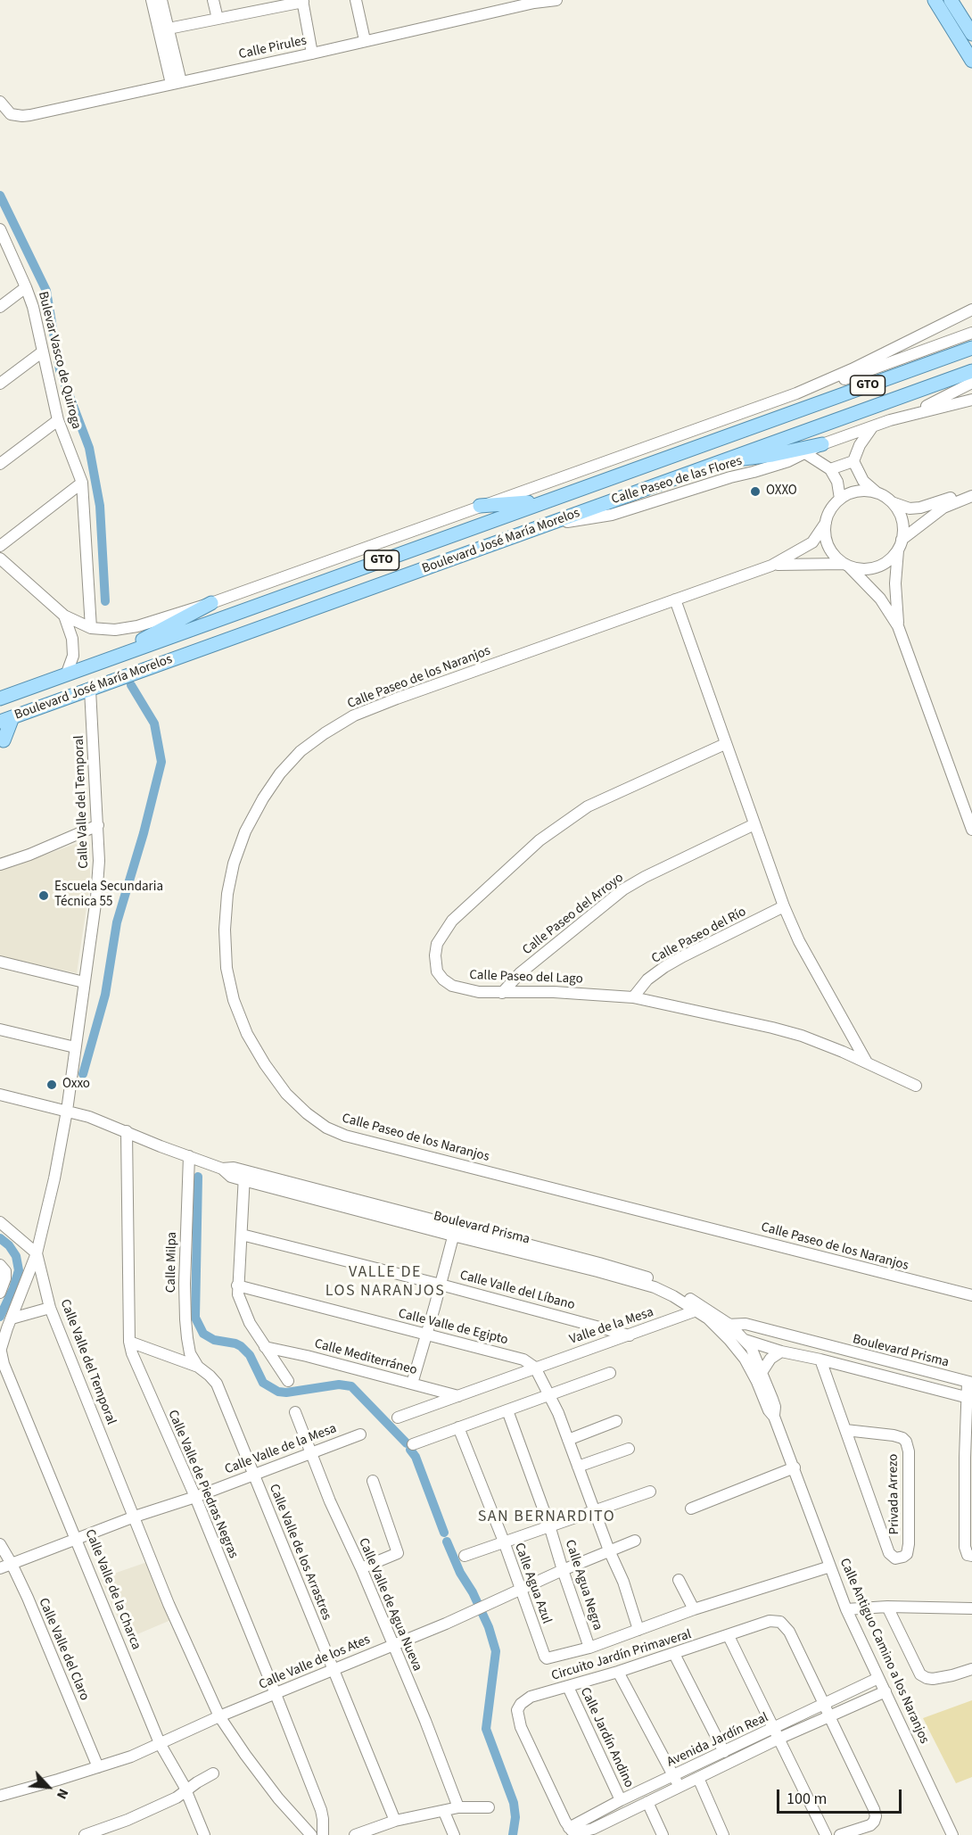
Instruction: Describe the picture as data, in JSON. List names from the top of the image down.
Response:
{
  "streets": {
    "main road": ["GTO", "Boulevard José María Morelos"],
    "street": [
      "Calle Pirules",
      "Bulevar Vasco de Quiroga",
      "Calle Paseo de las Flores",
      "Calle Paseo de los Naranjos",
      "Calle Valle del Temporal",
      "Calle Paseo del Arroyo",
      "Calle Paseo del Río",
      "Calle Paseo del Lago",
      "Boulevard Prisma",
      "Calle Milpa",
      "Calle Valle del Líbano",
      "Valle de la Mesa",
      "Calle Valle de Egipto",
      "Calle Mediterráneo",
      "Calle Valle de la Mesa",
      "Calle Valle de Piedras Negras",
      "Privada Arrezo",
      "Calle Valle de los Arrastres",
      "Calle Agua Azul",
      "Calle Agua Negra",
      "Calle Valle de la Charca",
      "Calle Valle de Agua Nueva",
      "Calle Valle del Claro",
      "Calle Antiguo Camino a los Naranjos",
      "Circuito Jardín Primaveral",
      "Calle Valle de los Ates",
      "Calle Jardín Andino",
      "Avenida Jardín Real"
    ]
  },
  "crossings": [
    ["Calle Paseo de las Flores", "Boulevard José María Morelos"],
    ["Boulevard José María Morelos", "Calle Valle del Temporal"],
    ["Calle Valle del Temporal", "Boulevard Prisma"],
    ["Calle Valle del Temporal", "Calle Valle de la Mesa"],
    ["Calle Valle del Temporal", "Calle Valle de los Ates"],
    ["Calle Paseo del Arroyo", "Calle Paseo del Lago"],
    ["Calle Paseo del Río", "Calle Paseo del Lago"],
    ["Boulevard Prisma", "Calle Milpa"],
    ["Boulevard Prisma", "Valle de la Mesa"],
    ["Boulevard Prisma", "Calle Valle de Piedras Negras"],
    ["Boulevard Prisma", "Privada Arrezo"],
    ["Boulevard Prisma", "Calle Antiguo Camino a los Naranjos"],
    ["Calle Milpa", "Calle Valle de los Arrastres"],
    ["Calle Valle del Líbano", "Valle de la Mesa"],
    ["Valle de la Mesa", "Calle Valle de Egipto"],
    ["Valle de la Mesa", "Calle Mediterráneo"],
    ["Calle Valle de la Mesa", "Calle Valle de Piedras Negras"],
    ["Calle Valle de la Mesa", "Calle Valle de los Arrastres"],
    ["Calle Valle de la Mesa", "Calle Valle de la Charca"],
    ["Calle Valle de la Mesa", "Calle Valle de Agua Nueva"],
    ["Calle Valle de la Mesa", "Calle Valle del Claro"],
    ["Calle Valle de Piedras Negras", "Calle Valle de los Arrastres"],
    ["Calle Valle de Piedras Negras", "Calle Valle de los Ates"],
    ["Calle Valle de los Arrastres", "Calle Valle de los Ates"],
    ["Calle Agua Azul", "Calle Agua Negra"],
    ["Calle Agua Azul", "Calle Valle de los Ates"],
    ["Calle Agua Negra", "Calle Valle de los Ates"],
    ["Calle Valle de la Charca", "Calle Valle de los Ates"],
    ["Calle Valle de Agua Nueva", "Calle Valle de los Ates"],
    ["Calle Valle del Claro", "Calle Valle de los Ates"],
    ["Calle Antiguo Camino a los Naranjos", "Avenida Jardín Real"],
    ["Circuito Jardín Primaveral", "Calle Jardín Andino"],
    ["Circuito Jardín Primaveral", "Avenida Jardín Real"],
    ["Calle Jardín Andino", "Avenida Jardín Real"]
  ],
  "districts": ["VALLE DE LOS NARANJOS", "SAN BERNARDITO"],
  "places": ["OXXO", "Escuela Secundaria Técnica 55", "Oxxo"],
  "scale_bar": "100 m",
  "north": "bottom right"
}
